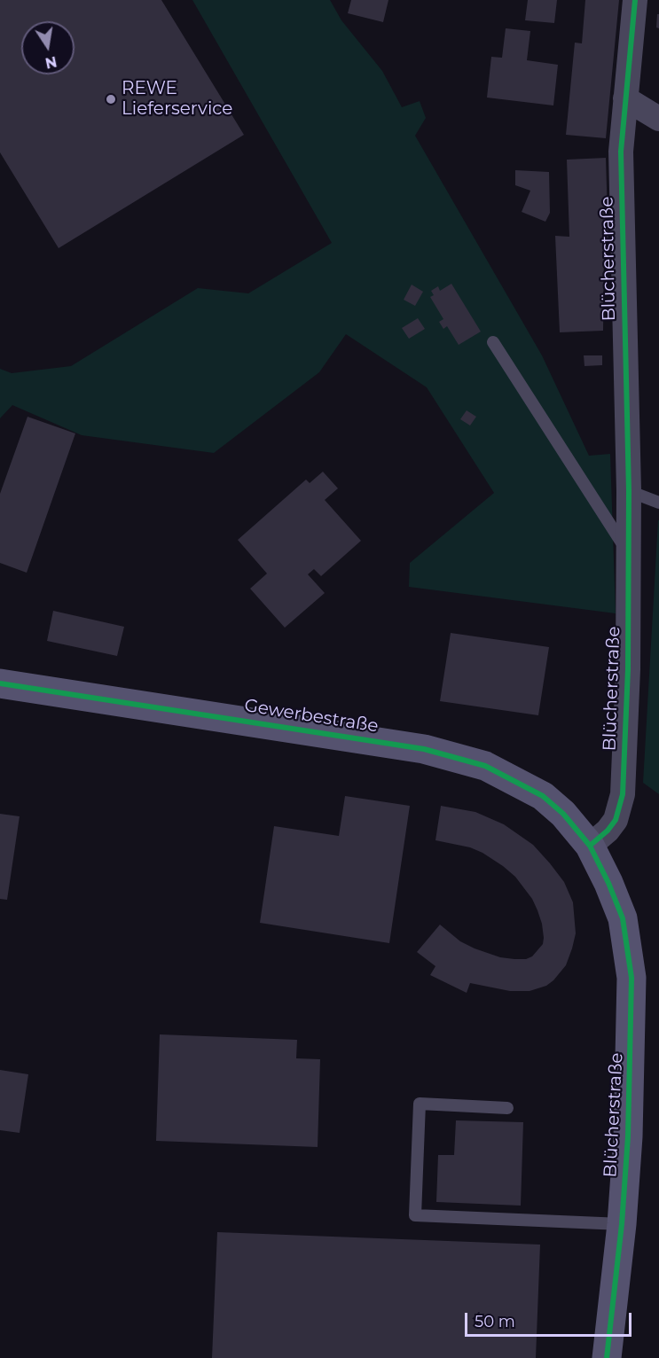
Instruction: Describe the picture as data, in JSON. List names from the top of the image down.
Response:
{
  "streets": {
    "street": ["Blücherstraße", "Gewerbestraße"]
  },
  "crossings": [
    ["Blücherstraße", "Gewerbestraße"]
  ],
  "places": ["REWE Lieferservice"],
  "scale_bar": "50 m",
  "north": "bottom"
}
